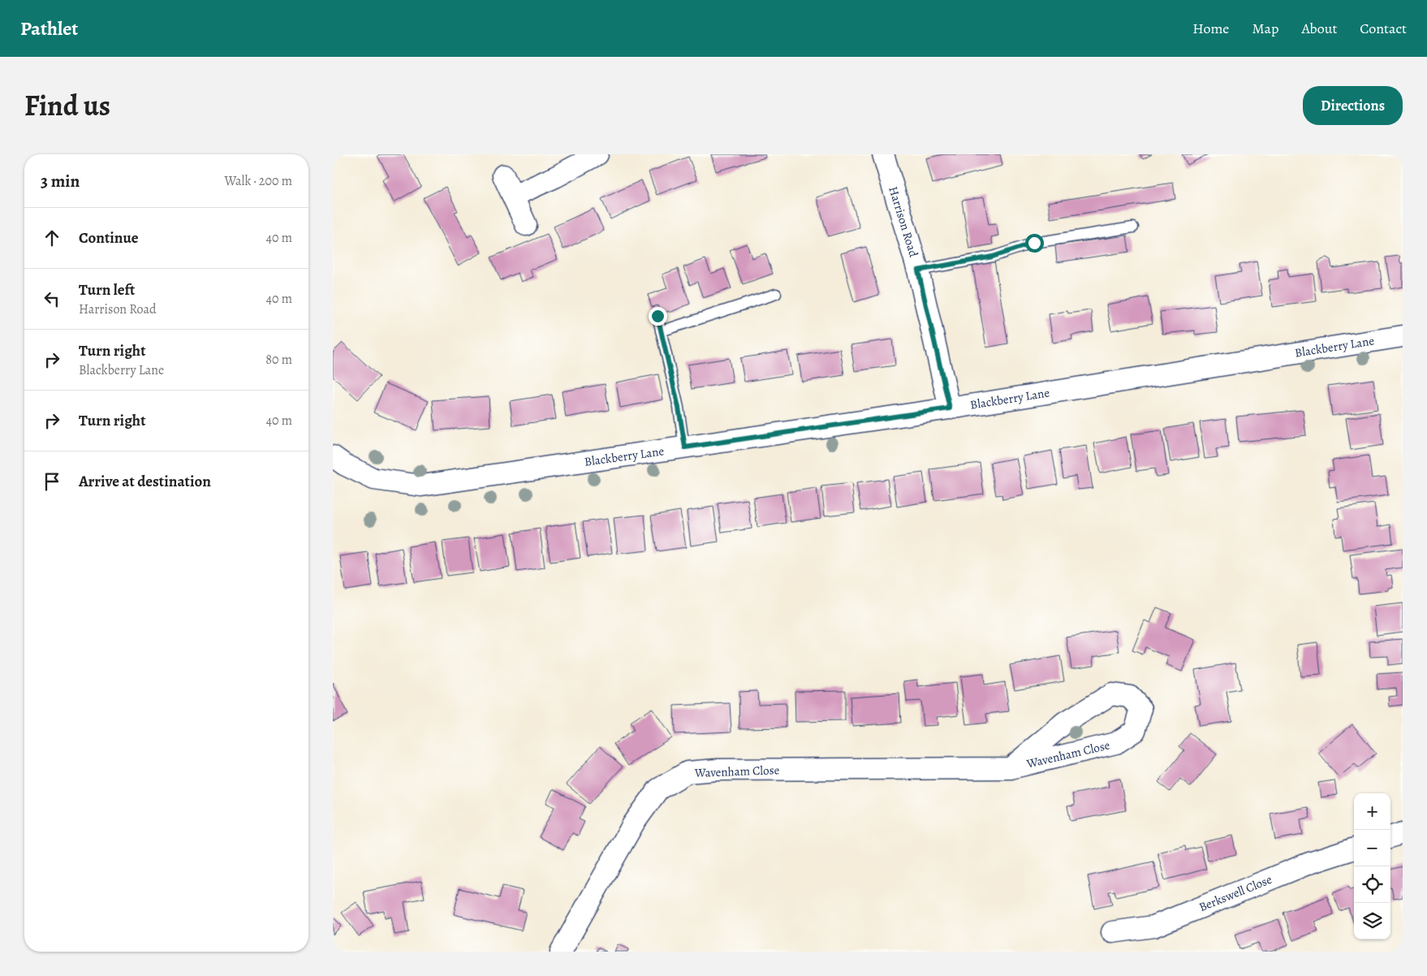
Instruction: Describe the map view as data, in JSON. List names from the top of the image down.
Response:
{
  "streets": {
    "street": [
      "Harrison Road",
      "Blackberry Lane",
      "Wavenham Close",
      "Berkswell Close"
    ]
  },
  "crossings": [
    ["Harrison Road", "Blackberry Lane"]
  ],
  "page": {
    "header": "Pathlet",
    "nav": [
      "Home",
      "Map",
      "About",
      "Contact"
    ],
    "title": "Find us",
    "buttons": "Directions",
    "heading": ["3 min", "Walk · 200 m"],
    "list": [
      ["Continue", "40 m"],
      ["Turn left", "Harrison Road", "40 m"],
      ["Turn right", "Blackberry Lane", "80 m"],
      ["Turn right", "40 m"],
      "Arrive at destination"
    ],
    "map_buttons": ["+", "−"]
  }
}
